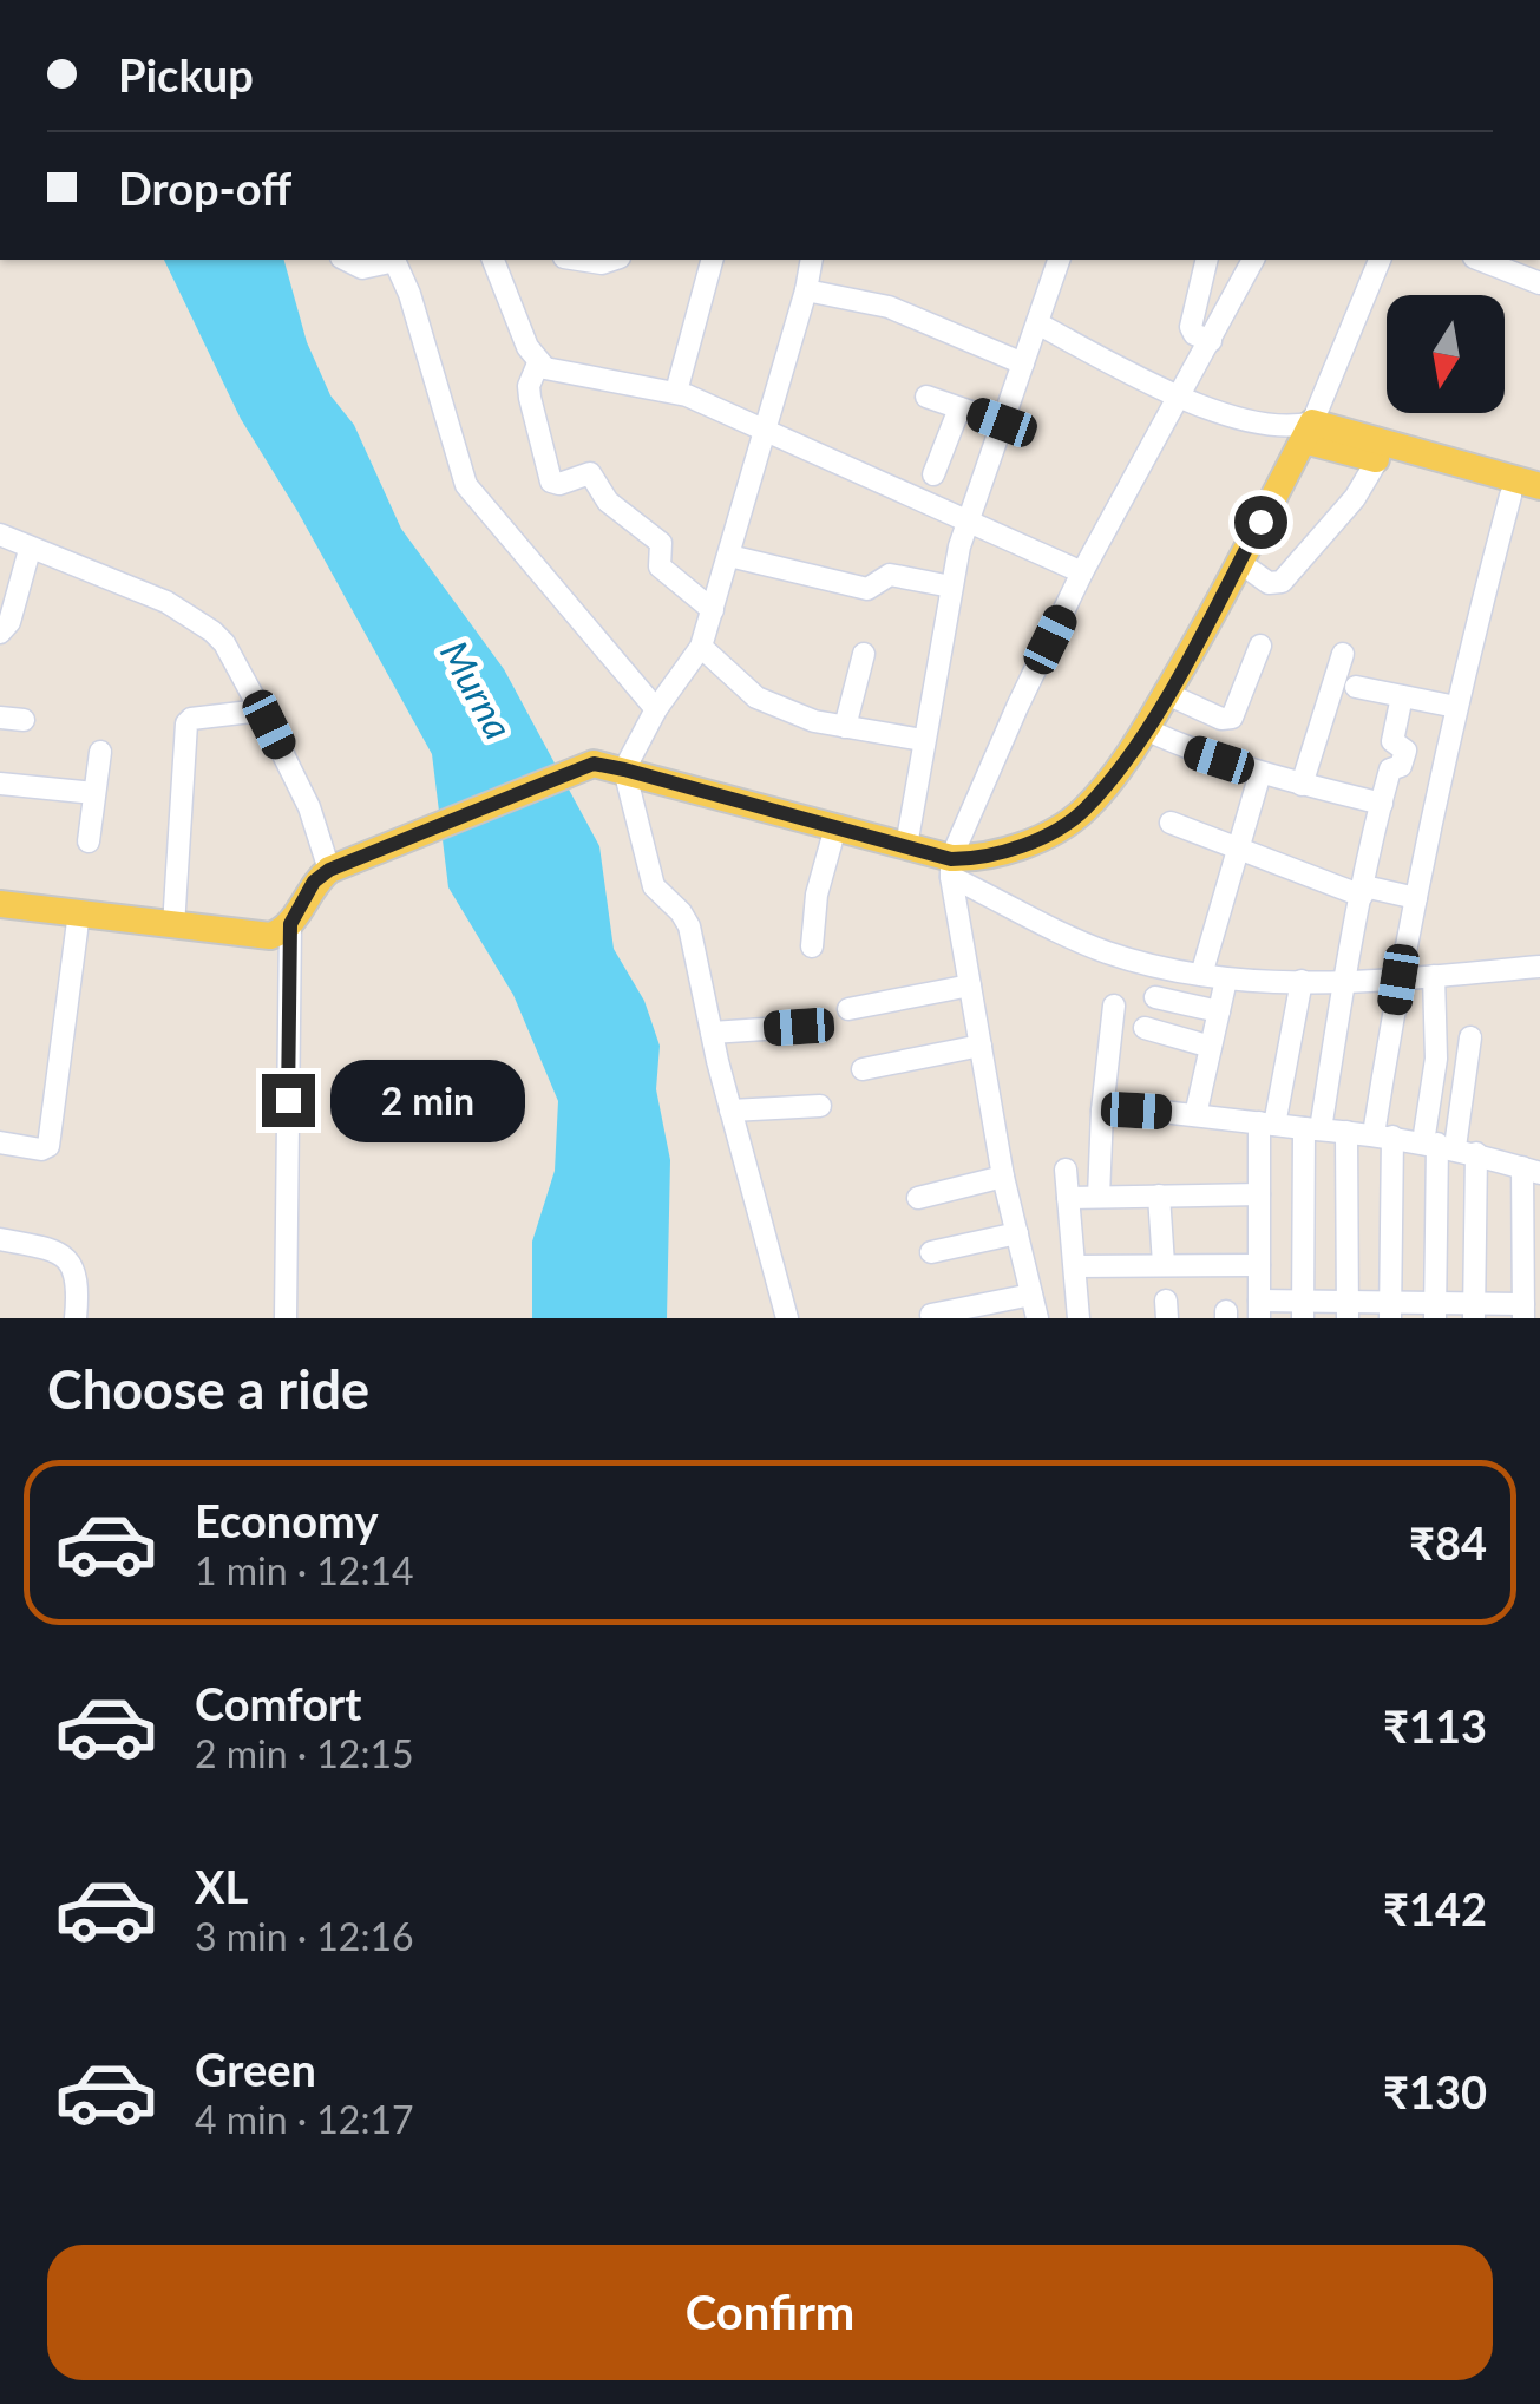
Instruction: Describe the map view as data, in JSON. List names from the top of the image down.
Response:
{
  "water": ["Murna"],
  "north": "bottom",
  "page": {
    "banner": ["Pickup", "Drop-off"],
    "bubble": "2 min",
    "heading": "Choose a ride",
    "list": [
      {
        "name": "Economy",
        "note": "1 min · 12:14",
        "value": "₹84"
      },
      {
        "name": "Comfort",
        "note": "2 min · 12:15",
        "value": "₹113"
      },
      {
        "name": "XL",
        "note": "3 min · 12:16",
        "value": "₹142"
      },
      {
        "name": "Green",
        "note": "4 min · 12:17",
        "value": "₹130"
      }
    ],
    "buttons": "Confirm"
  }
}
